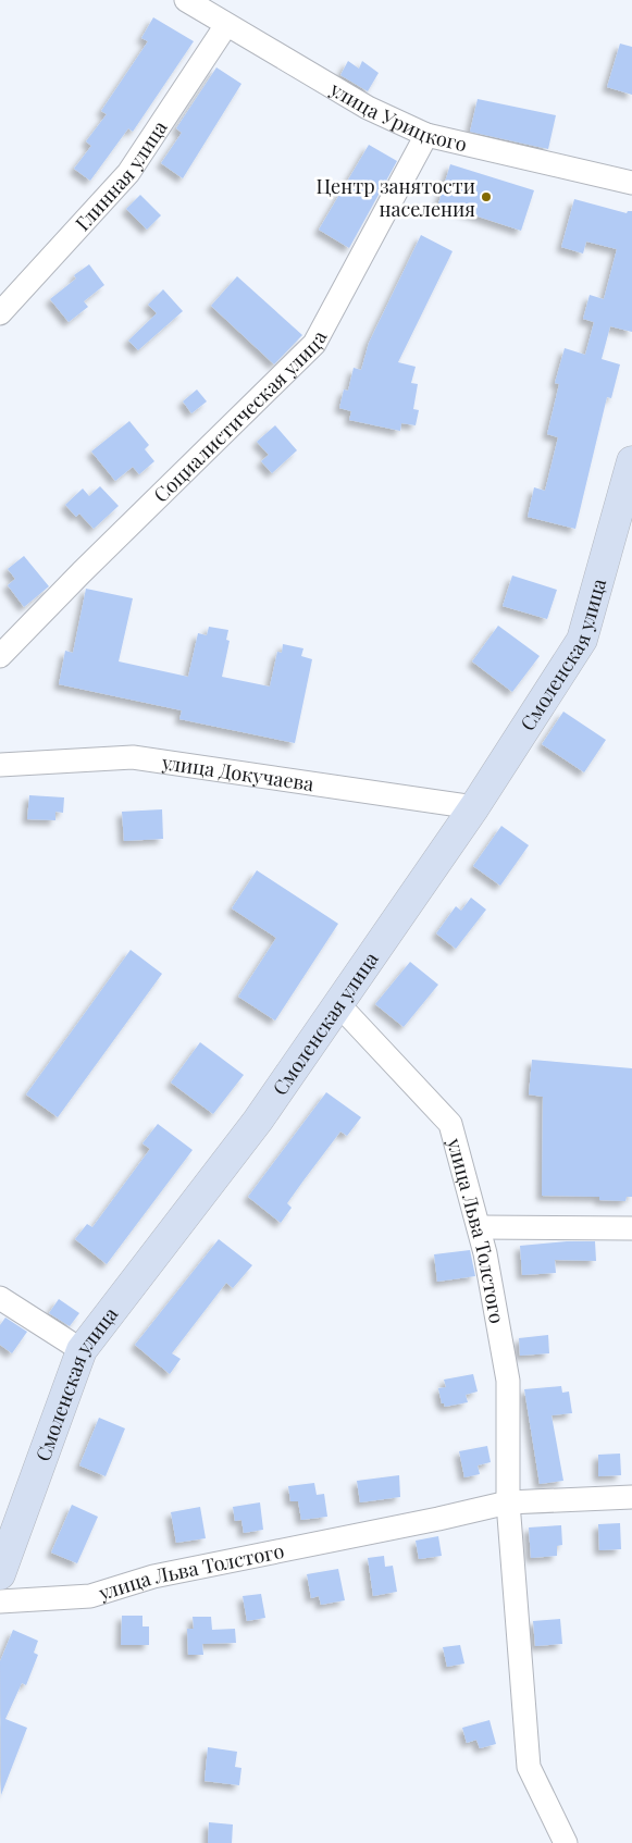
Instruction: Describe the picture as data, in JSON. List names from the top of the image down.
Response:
{
  "streets": {
    "main road": ["Смоленская улица"],
    "street": [
      "улица Урицкого",
      "Глинная улица",
      "Социалистическая улица",
      "улица Докучаева",
      "улица Льва Толстого"
    ]
  },
  "crossings": [
    ["улица Урицкого", "Глинная улица"],
    ["улица Урицкого", "Социалистическая улица"],
    ["Смоленская улица", "улица Докучаева"],
    ["Смоленская улица", "улица Льва Толстого"]
  ],
  "places": ["Центр занятости населения"]
}
